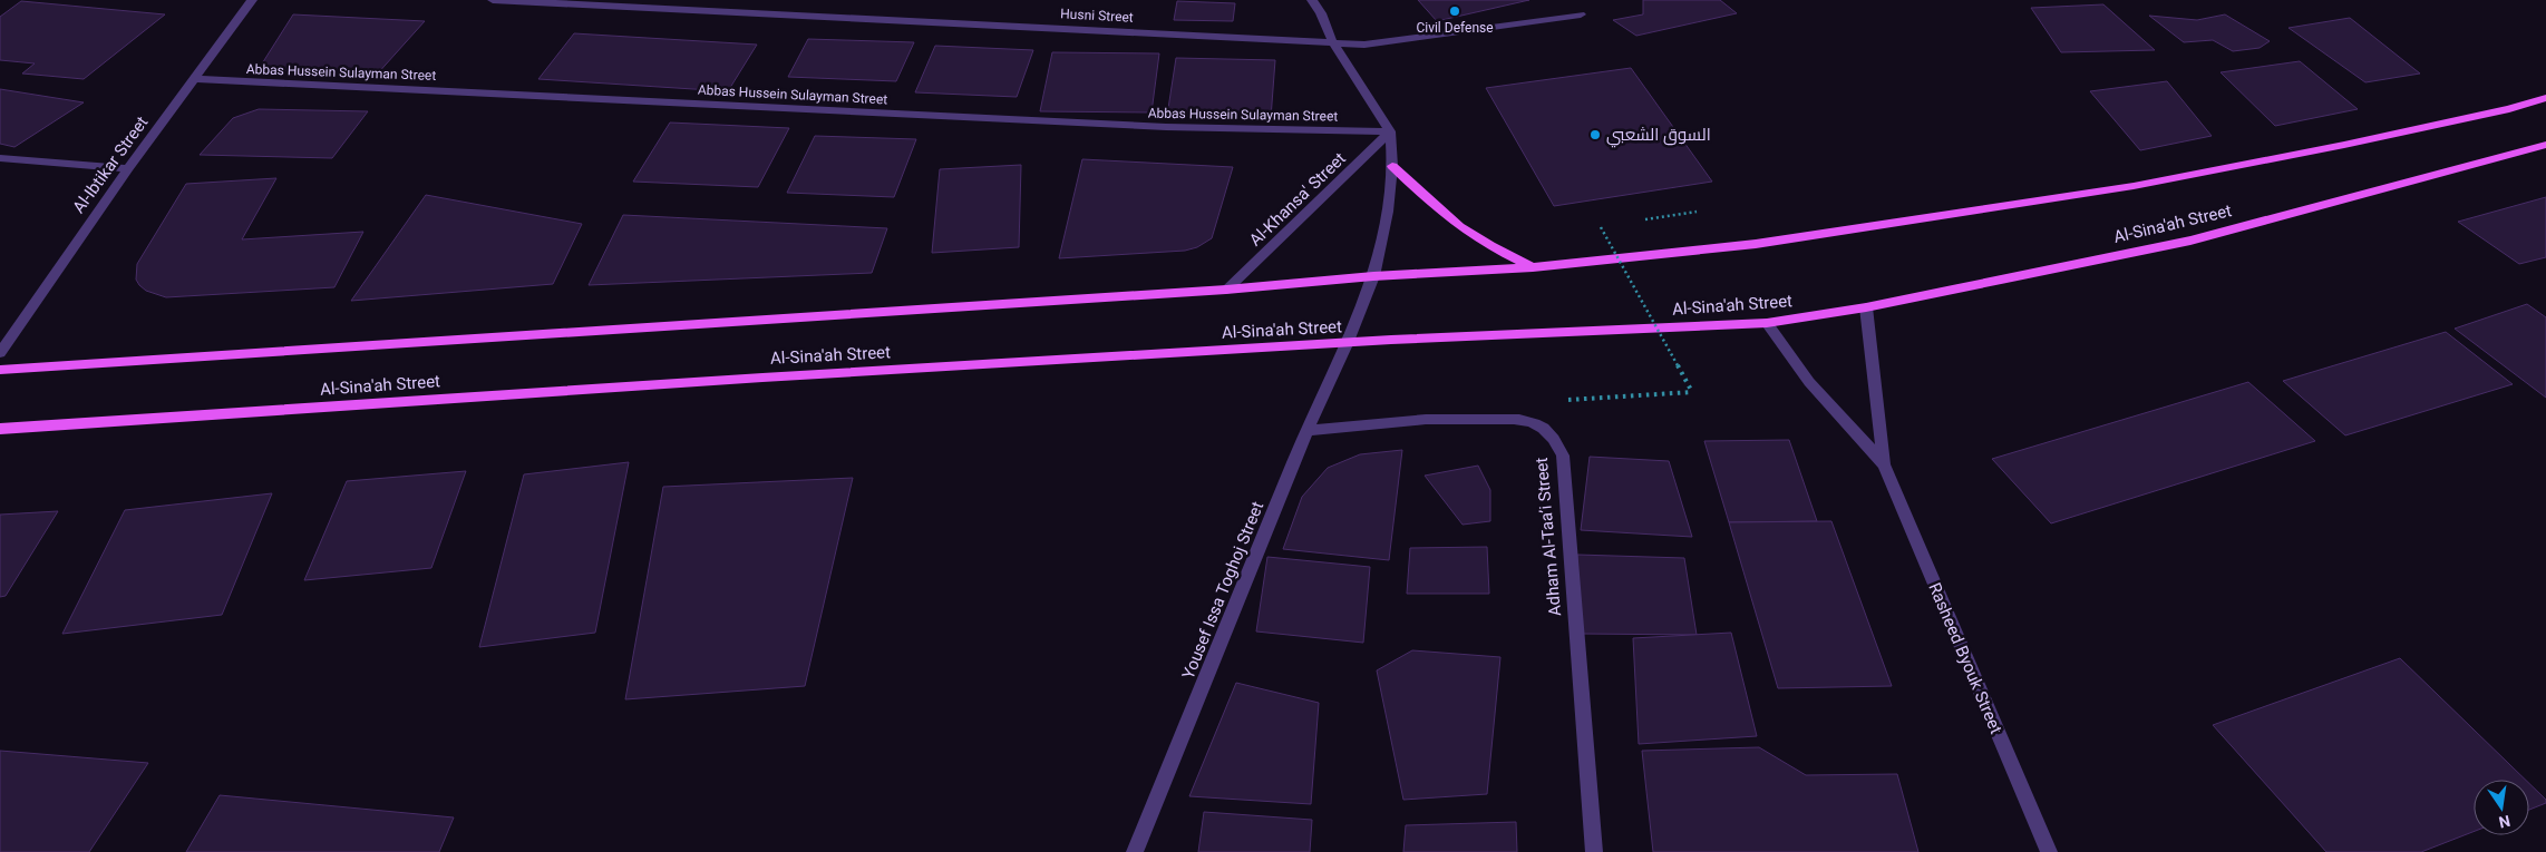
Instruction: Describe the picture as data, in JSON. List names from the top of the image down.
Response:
{
  "streets": {
    "main road": ["Al-Sina'ah Street"],
    "street": [
      "Husni Street",
      "Abbas Hussein Sulayman Street",
      "Al-Ibtikar Street",
      "Al-Khansa' Street",
      "Adham Al-Taa’i Street",
      "Yousef Issa Toghoj Street",
      "Rasheed Byouk Street"
    ]
  },
  "crossings": [
    ["Abbas Hussein Sulayman Street", "Al-Ibtikar Street"],
    ["Abbas Hussein Sulayman Street", "Al-Khansa' Street"],
    ["Al-Sina'ah Street", "Yousef Issa Toghoj Street"],
    ["Al-Sina'ah Street", "Rasheed Byouk Street"],
    ["Adham Al-Taa’i Street", "Yousef Issa Toghoj Street"]
  ],
  "places": ["Civil Defense", "السوق الشعبي"],
  "north": "bottom"
}
